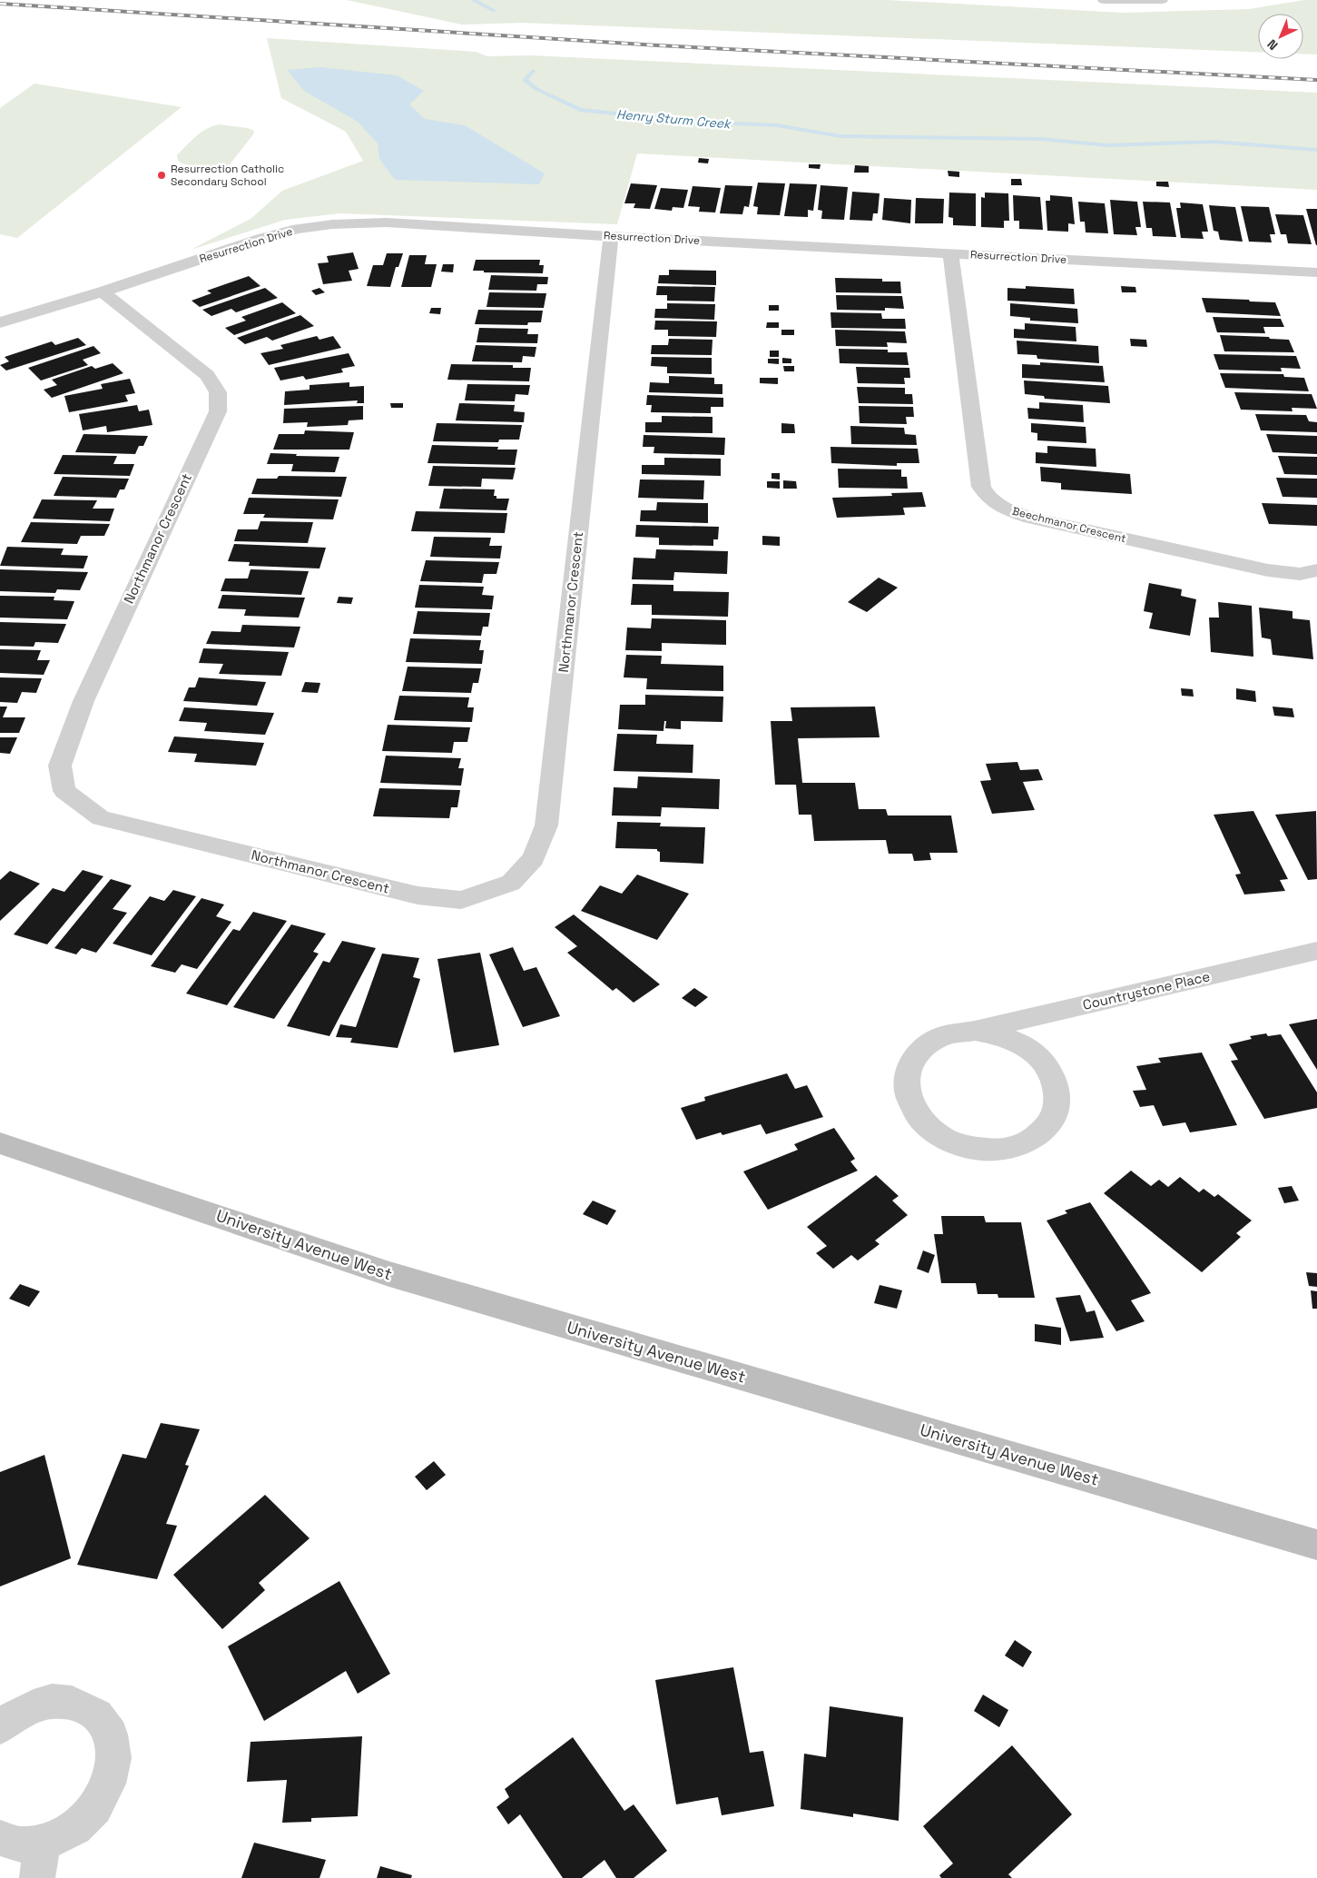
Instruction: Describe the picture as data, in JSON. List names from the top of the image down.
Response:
{
  "streets": {
    "main road": ["University Avenue West"],
    "street": [
      "Resurrection Drive",
      "Beechmanor Crescent",
      "Northmanor Crescent",
      "Countrystone Place"
    ]
  },
  "crossings": [
    ["Resurrection Drive", "Beechmanor Crescent"],
    ["Resurrection Drive", "Northmanor Crescent"]
  ],
  "water": ["Henry Sturm Creek"],
  "places": ["Resurrection Catholic Secondary School"],
  "north": "bottom left"
}
